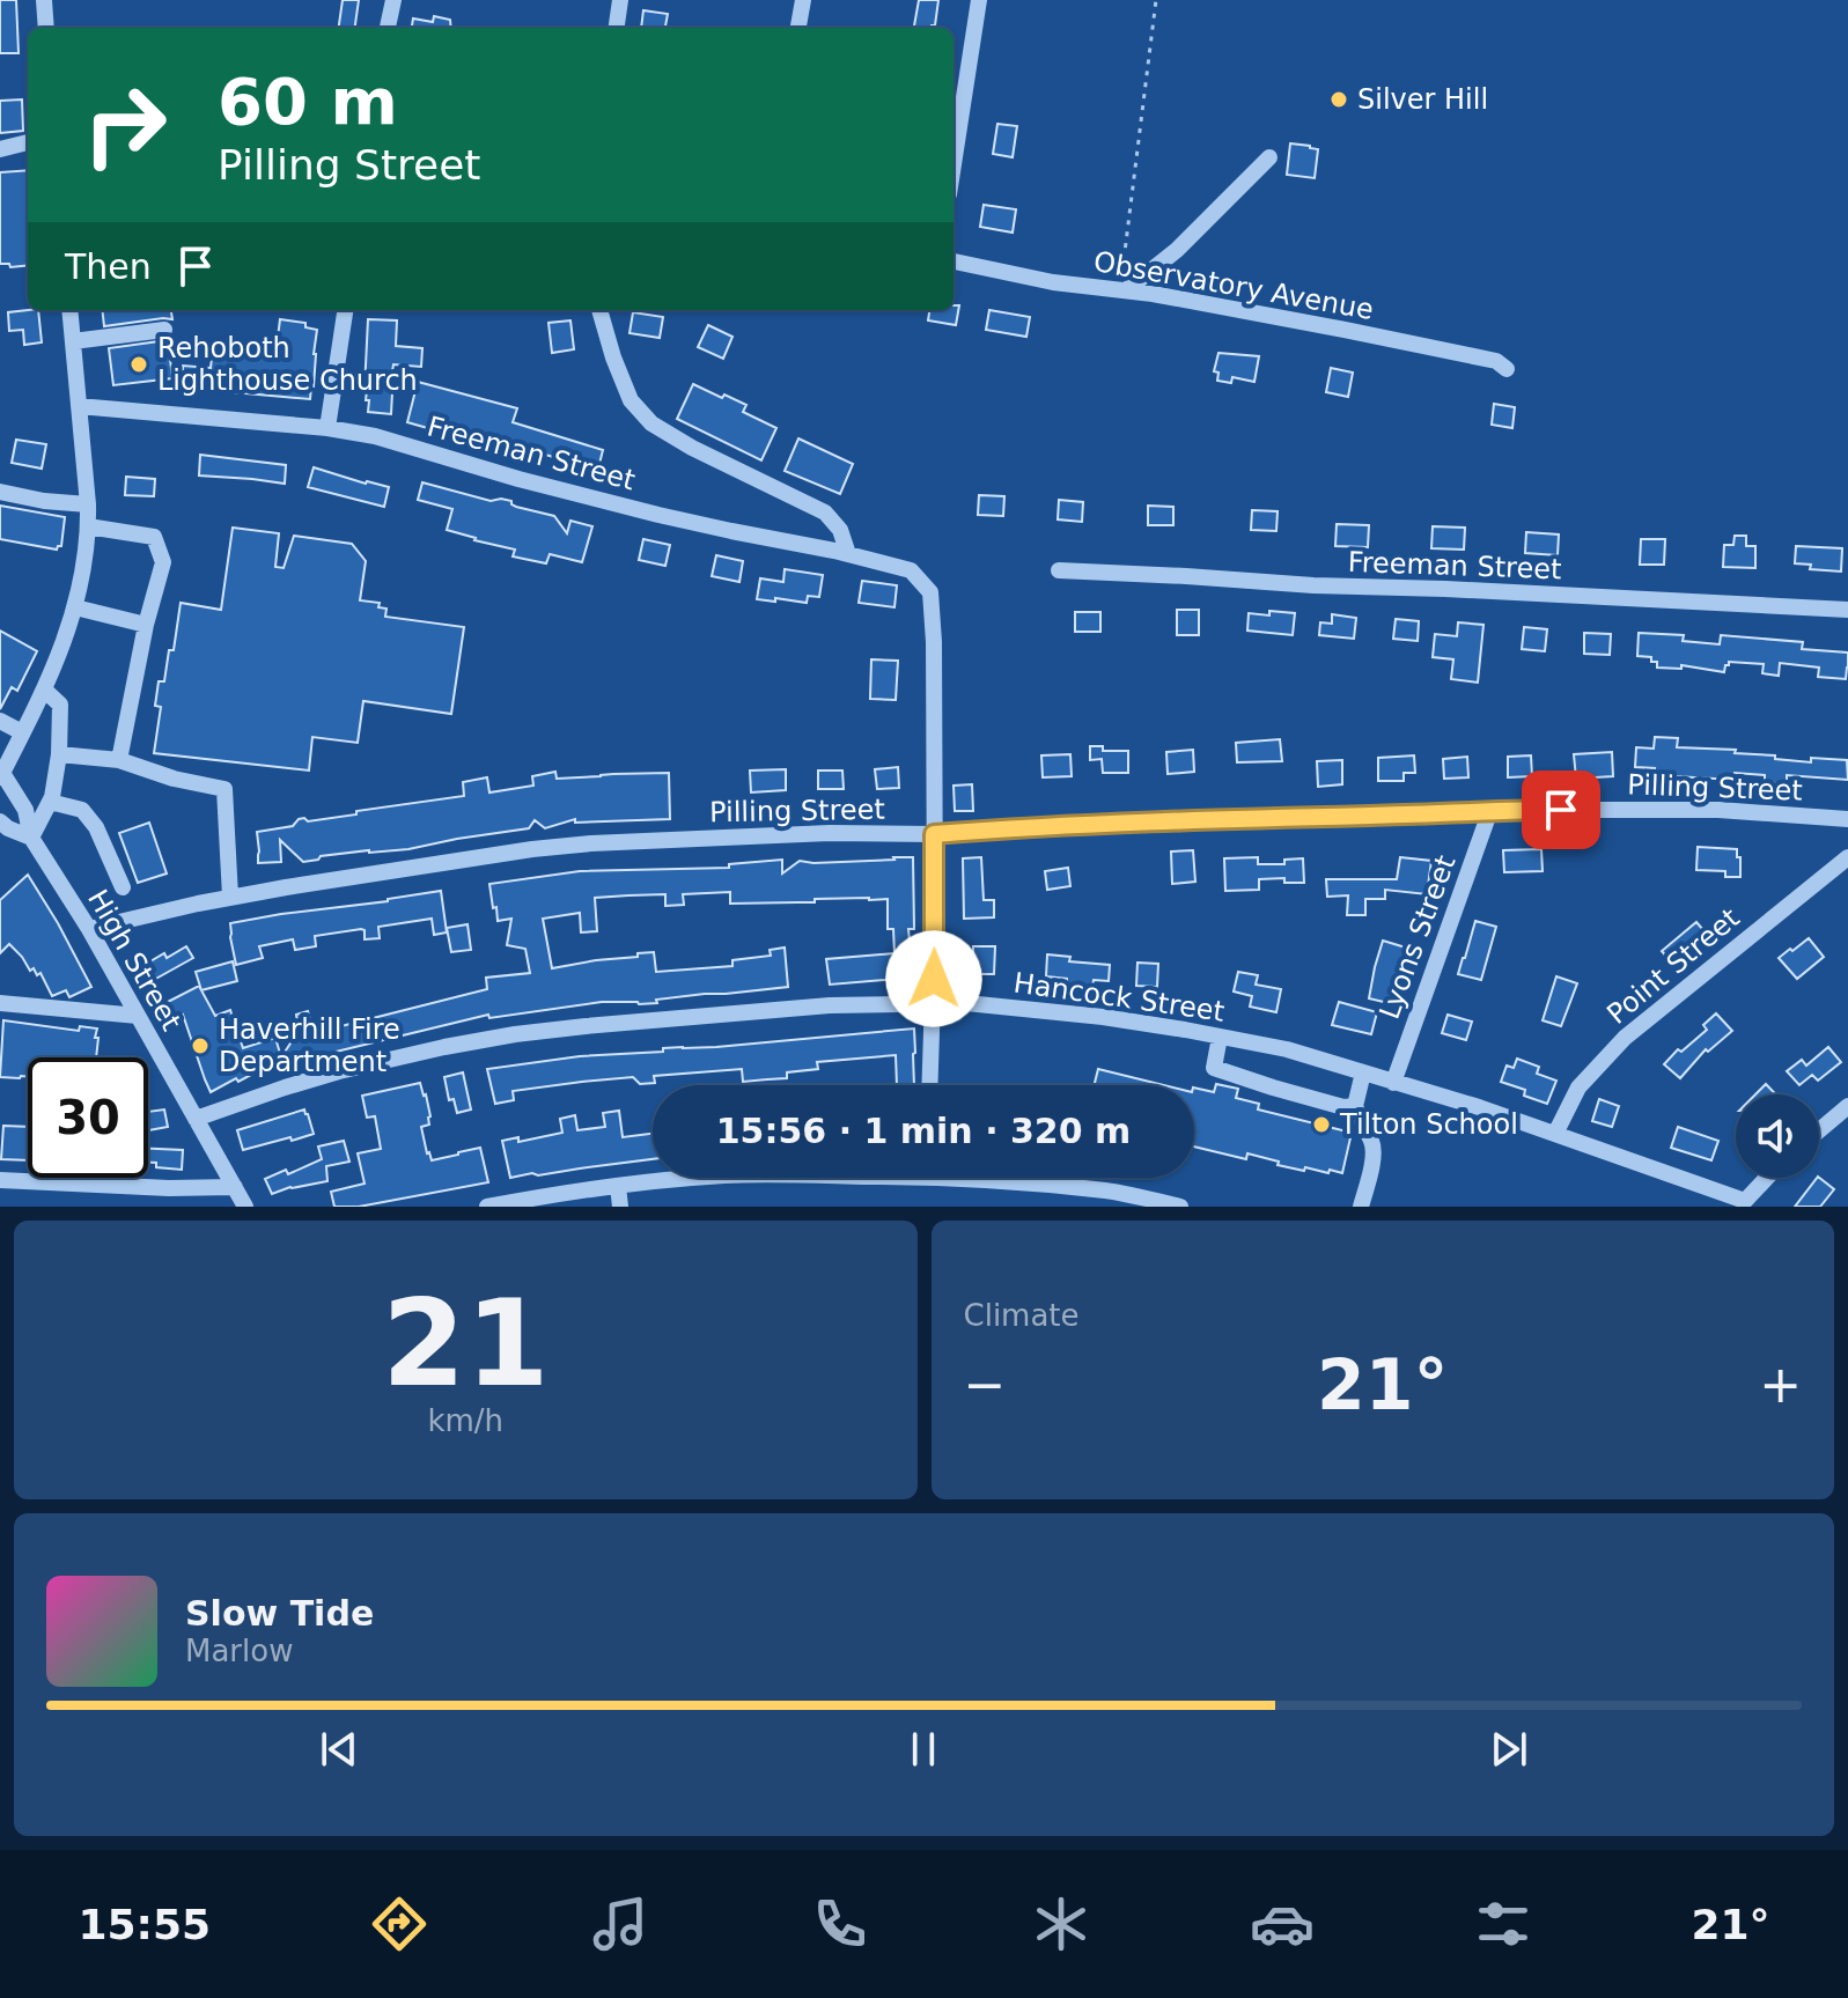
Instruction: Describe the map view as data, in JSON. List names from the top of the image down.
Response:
{
  "streets": {
    "street": [
      "Observatory Avenue",
      "Freeman Street",
      "Pilling Street",
      "Lyons Street",
      "High Street",
      "Point Street",
      "Hancock Street"
    ]
  },
  "crossings": [
    ["Freeman Street", "Pilling Street"],
    ["Pilling Street", "Lyons Street"],
    ["Pilling Street", "High Street"],
    ["Lyons Street", "Hancock Street"],
    ["High Street", "Hancock Street"],
    ["Point Street", "Hancock Street"]
  ],
  "places": [
    "Silver Hill",
    "Rehoboth Lighthouse Church",
    "Haverhill Fire Department",
    "Tilton School"
  ],
  "page": {
    "turn": ["60 m", "Pilling Street"],
    "then": "Then",
    "limit": "30",
    "trip": "15:56 · 1 min · 320 m",
    "tile": [
      ["21", "km/h"],
      "Climate"
    ],
    "heat": ["−", "21°", "+"],
    "song": ["Slow Tide", "Marlow"],
    "tabs": ["15:55", "21°"]
  }
}
